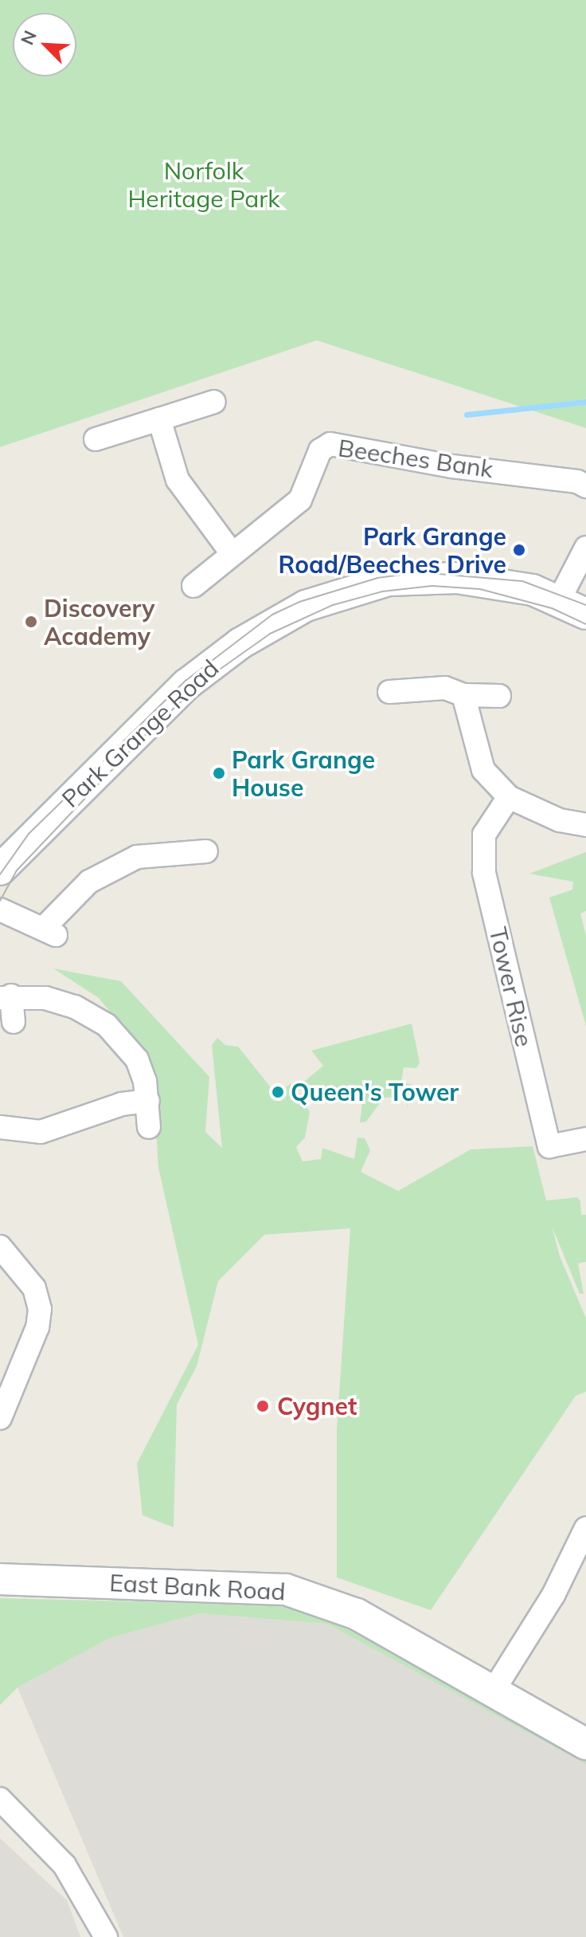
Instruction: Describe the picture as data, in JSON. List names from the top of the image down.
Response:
{
  "streets": {
    "street": [
      "Beeches Bank",
      "Park Grange Road",
      "Tower Rise",
      "East Bank Road"
    ]
  },
  "parks": ["Norfolk Heritage Park"],
  "places": [
    "Park Grange Road/Beeches Drive",
    "Discovery Academy",
    "Park Grange House",
    "Queen's Tower",
    "Cygnet"
  ],
  "north": "top left"
}
